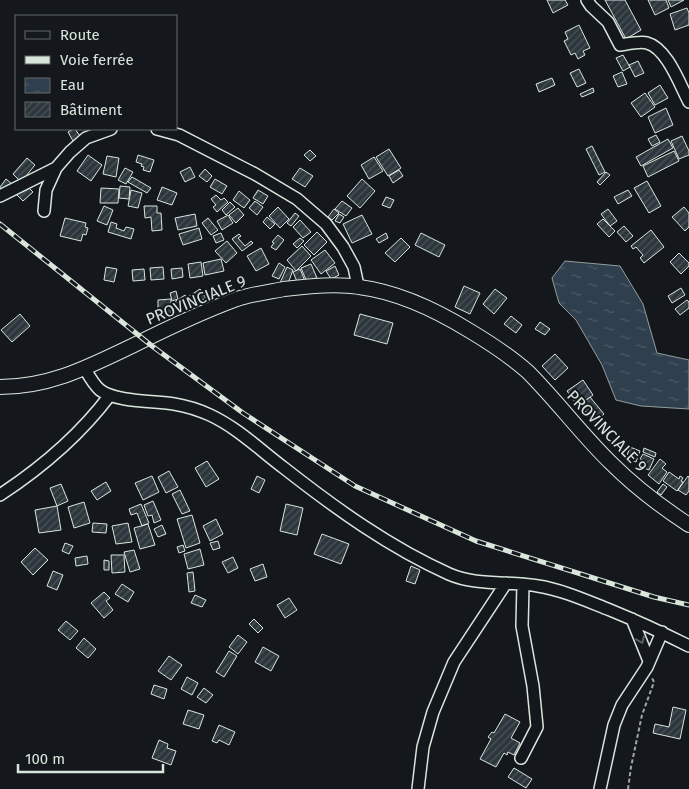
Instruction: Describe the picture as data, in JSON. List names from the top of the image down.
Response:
{
  "streets": {
    "main road": ["PROVINCIALE 9"]
  },
  "legend": [
    "Route",
    "Voie ferrée",
    "Eau",
    "Bâtiment"
  ],
  "scale_bar": "100 m"
}
